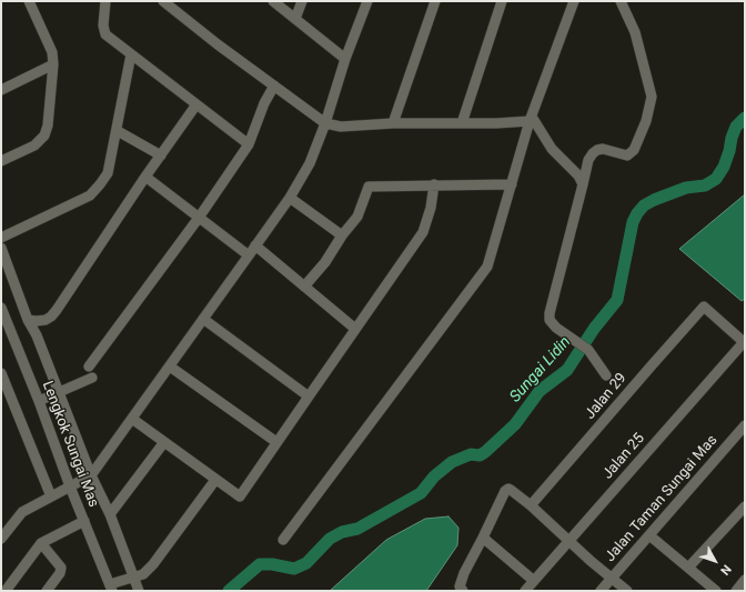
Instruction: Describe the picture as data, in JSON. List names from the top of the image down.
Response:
{
  "streets": {
    "street": [
      "Jalan 29",
      "Lengkok Sungai Mas",
      "Jalan 25",
      "Jalan Taman Sungai Mas"
    ]
  },
  "crossings": [
    ["Jalan 29", "Jalan 25"]
  ],
  "water": ["Sungai Lidin"],
  "north": "bottom right"
}
